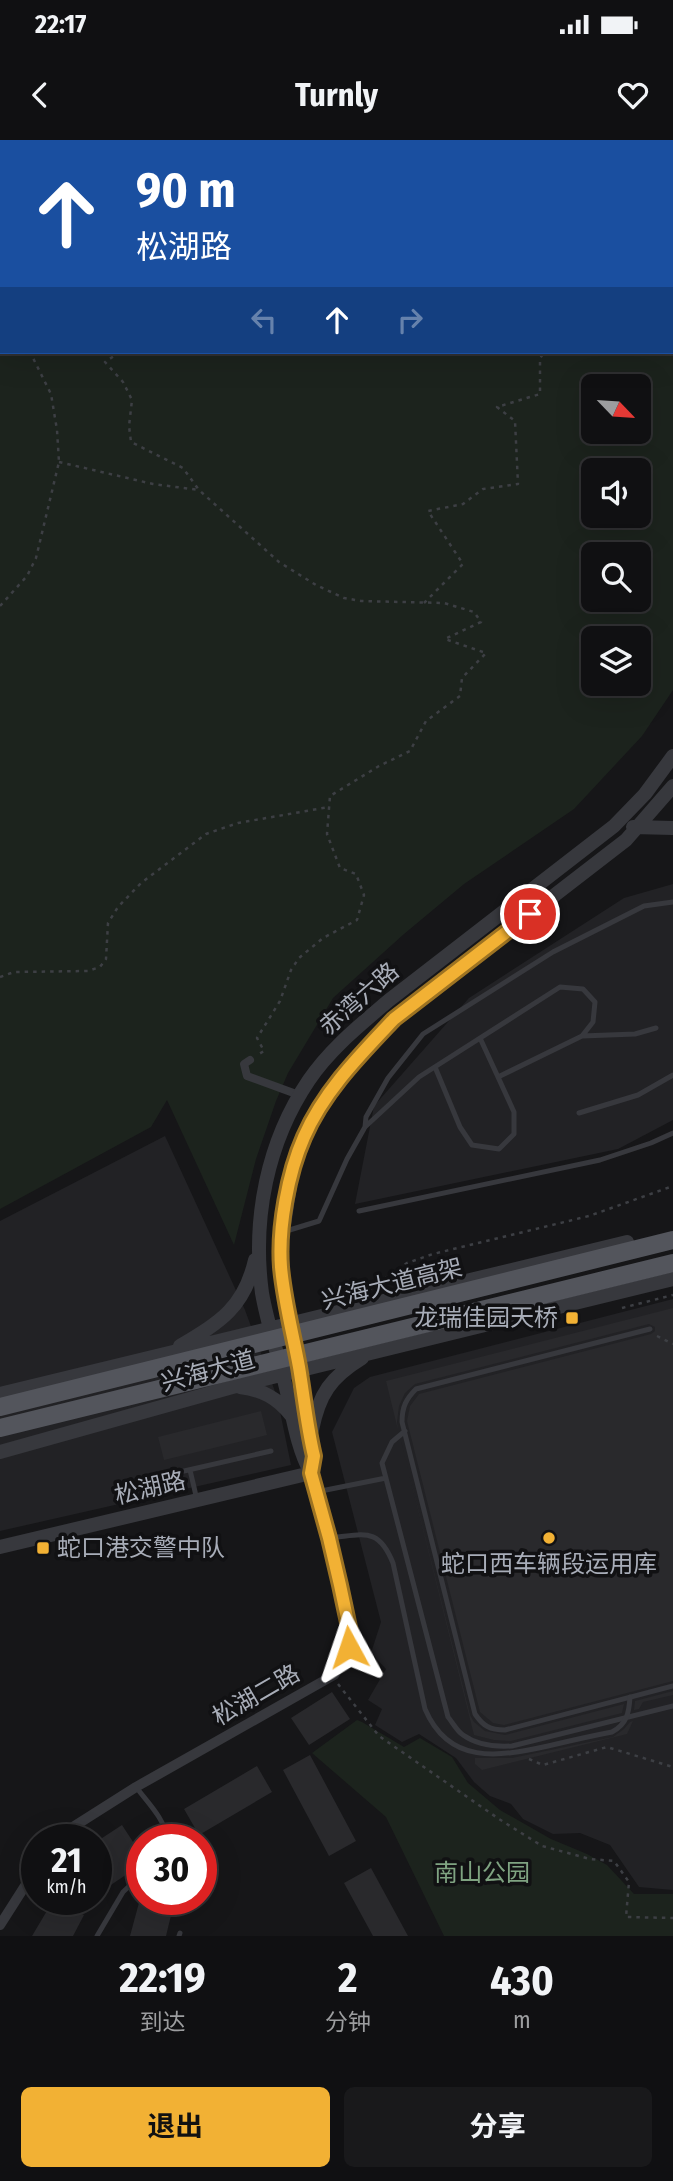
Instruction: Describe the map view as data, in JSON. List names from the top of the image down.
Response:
{
  "streets": {
    "main road": ["兴海大道高架"],
    "street": [
      "赤湾六路",
      "兴海大道",
      "松湖路",
      "松湖二路"
    ]
  },
  "crossings": [
    ["赤湾六路", "兴海大道"],
    ["松湖路", "松湖二路"]
  ],
  "parks": ["南山公园"],
  "places": {
    "transit": ["龙瑞佳园天桥", "蛇口港交警中队"],
    "other": ["蛇口西车辆段运用库"]
  },
  "north": "bottom right",
  "page": {
    "status": "22:17",
    "header": "Turnly",
    "turn": ["90 m", "松湖路"],
    "speed": "21 km/h",
    "limit": "30",
    "eta": [
      "22:19",
      "到达",
      "2",
      "分钟",
      "430",
      "m"
    ],
    "buttons": ["退出", "分享"]
  }
}
